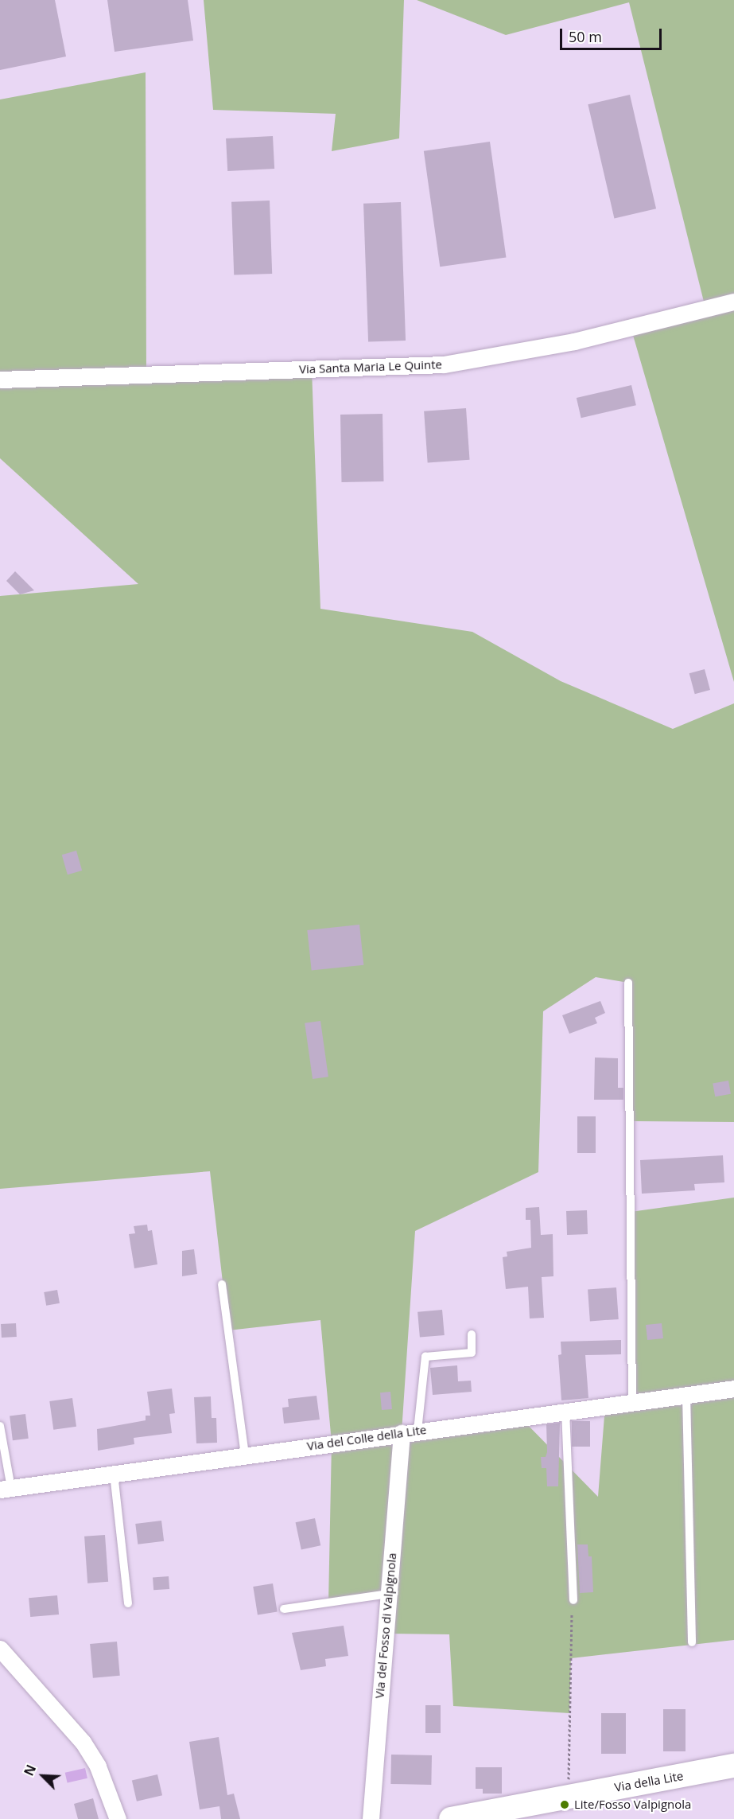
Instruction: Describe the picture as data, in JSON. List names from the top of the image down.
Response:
{
  "streets": {
    "street": [
      "Via Santa Maria Le Quinte",
      "Via del Colle della Lite",
      "Via del Fosso di Valpignola",
      "Via della Lite"
    ]
  },
  "crossings": [
    ["Via del Colle della Lite", "Via del Fosso di Valpignola"]
  ],
  "places": ["Lite/Fosso Valpignola"],
  "scale_bar": "50 m",
  "north": "top left"
}
